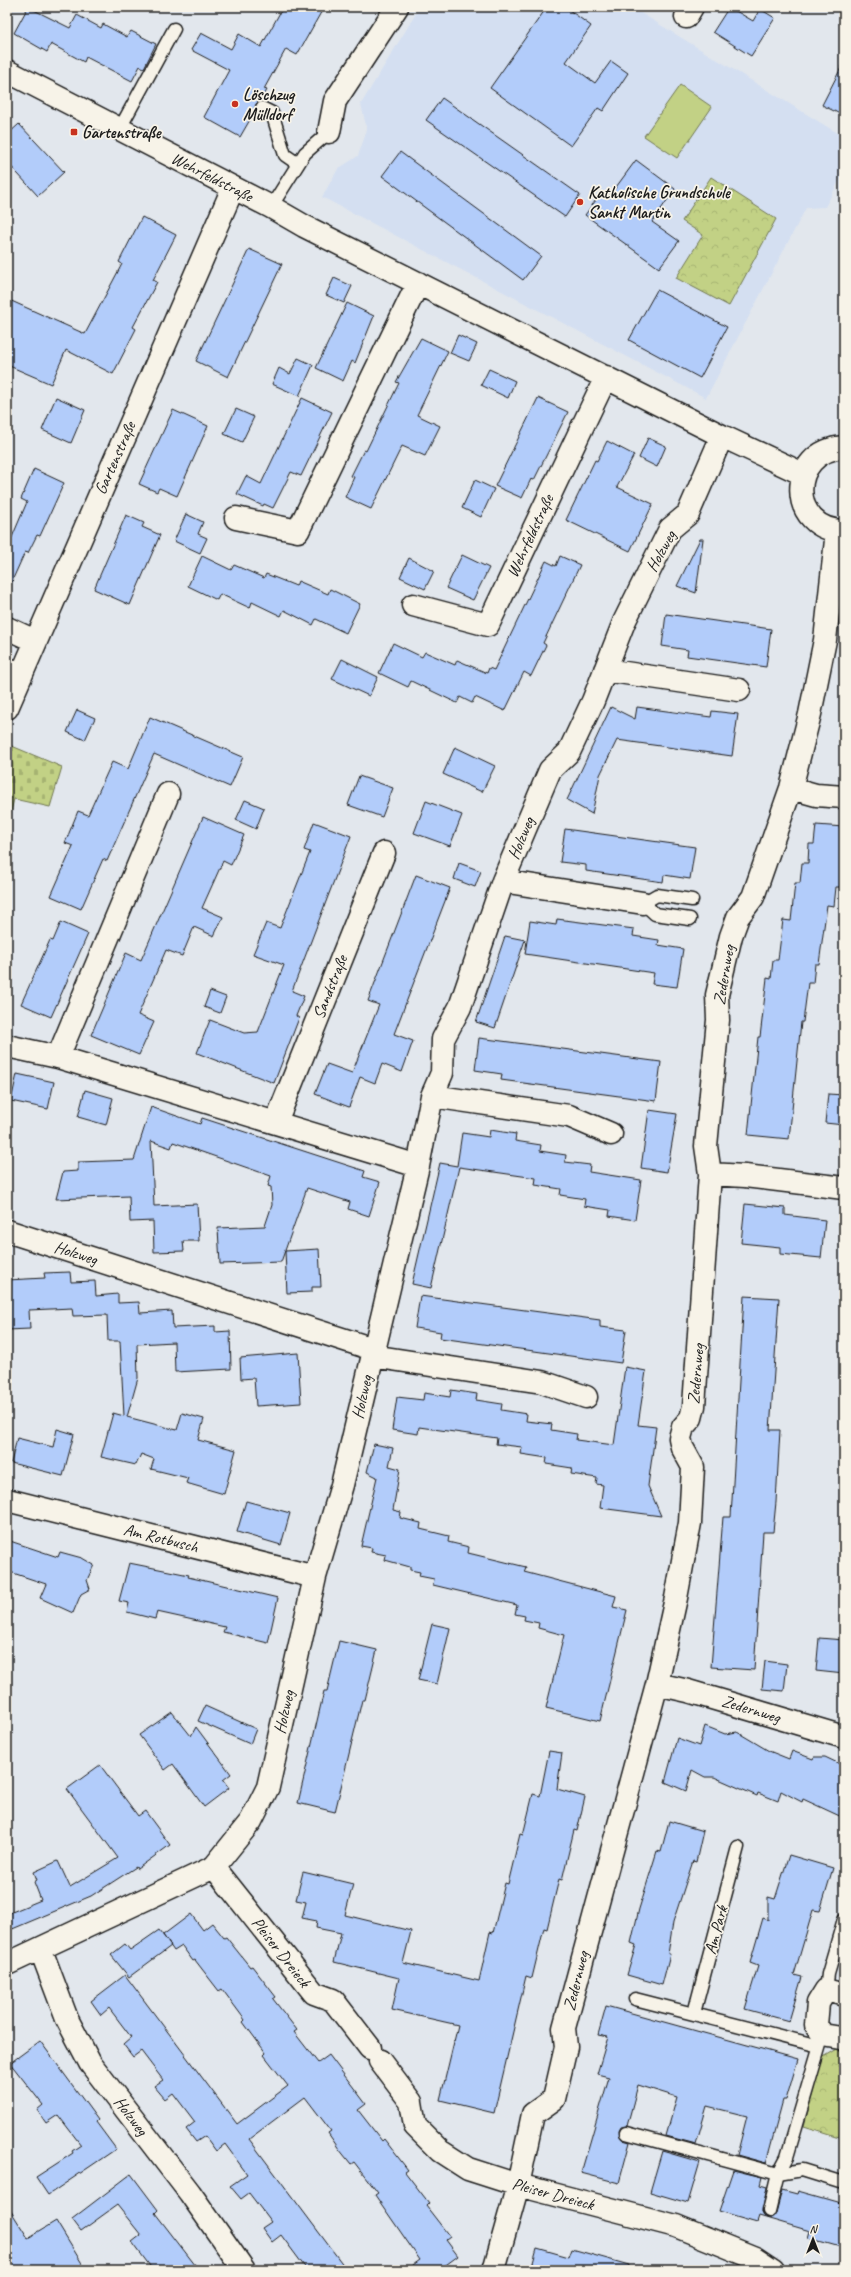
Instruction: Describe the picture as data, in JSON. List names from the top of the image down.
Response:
{
  "streets": {
    "street": [
      "Wehrfeldstraße",
      "Gartenstraße",
      "Holzweg",
      "Zedernweg",
      "Sandstraße",
      "Am Rotbusch",
      "Pleiser Dreieck"
    ],
    "lane": ["Am Park"]
  },
  "crossings": [
    ["Wehrfeldstraße", "Gartenstraße"],
    ["Wehrfeldstraße", "Holzweg"],
    ["Holzweg", "Am Rotbusch"],
    ["Holzweg", "Pleiser Dreieck"],
    ["Zedernweg", "Pleiser Dreieck"]
  ],
  "places": {
    "other": ["Löschzug Mülldorf", "Katholische Grundschule Sankt Martin"],
    "transit": ["Gartenstraße"]
  },
  "north": "top"
}
